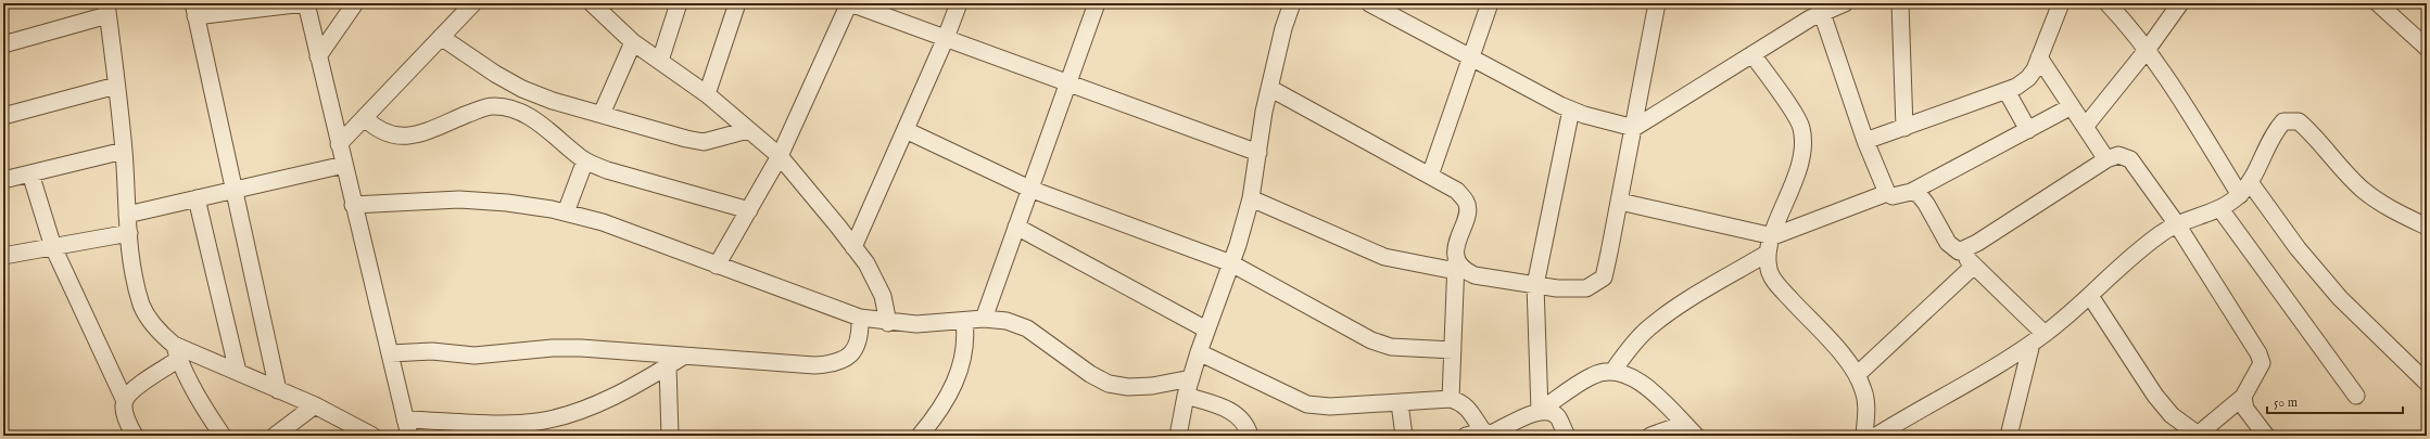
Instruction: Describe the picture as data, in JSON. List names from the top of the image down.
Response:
{
  "scale_bar": "50 m"
}
